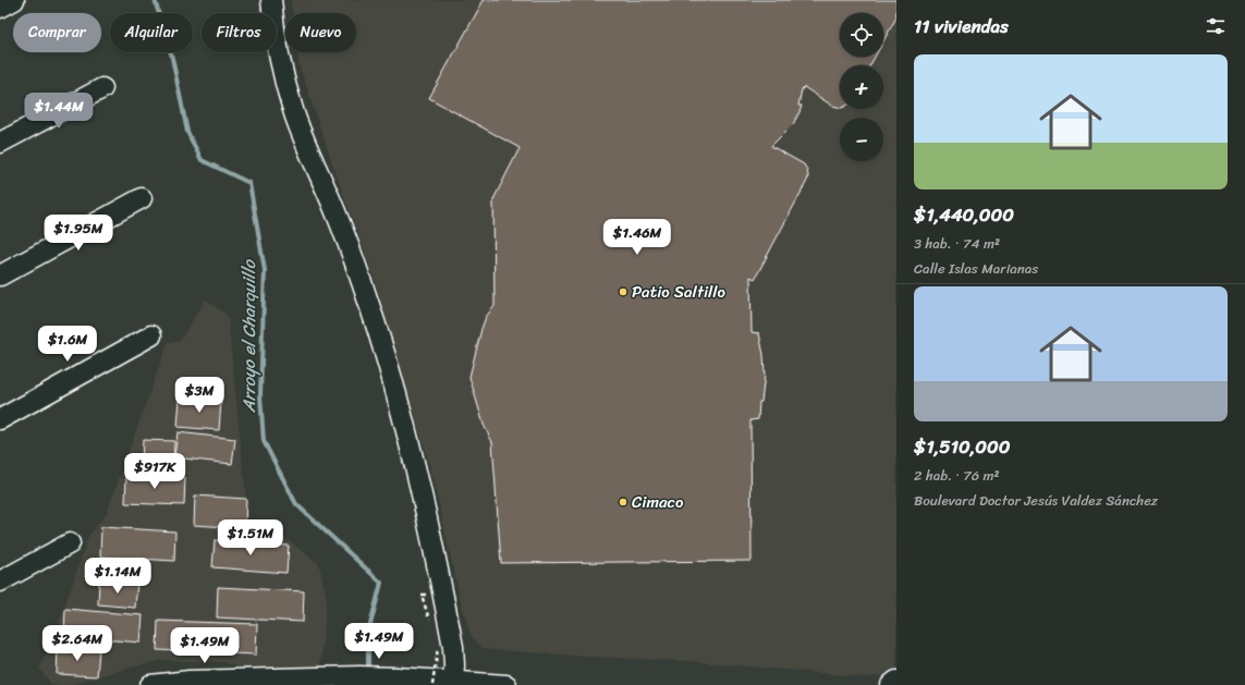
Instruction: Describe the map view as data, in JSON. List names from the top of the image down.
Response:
{
  "water": ["Arroyo el Charquillo"],
  "places": ["Patio Saltillo", "Cimaco"],
  "page": {
    "heading": "11 viviendas",
    "map_buttons": ["+", "−"],
    "chip": [
      "Comprar",
      "Alquilar",
      "Filtros",
      "Nuevo"
    ],
    "list": [
      {
        "name": "$1,440,000",
        "note": "3 hab. · 74 m² · Calle Islas Marianas"
      },
      {
        "name": "$1,510,000",
        "note": "2 hab. · 76 m² · Boulevard Doctor Jesús Valdez Sánchez"
      }
    ],
    "price": [
      "$1.44M",
      "$1.95M",
      "$1.46M",
      "$1.6M",
      "$3M",
      "$917K",
      "$1.51M",
      "$1.14M",
      "$1.49M",
      "$2.64M",
      "$1.49M"
    ]
  }
}
